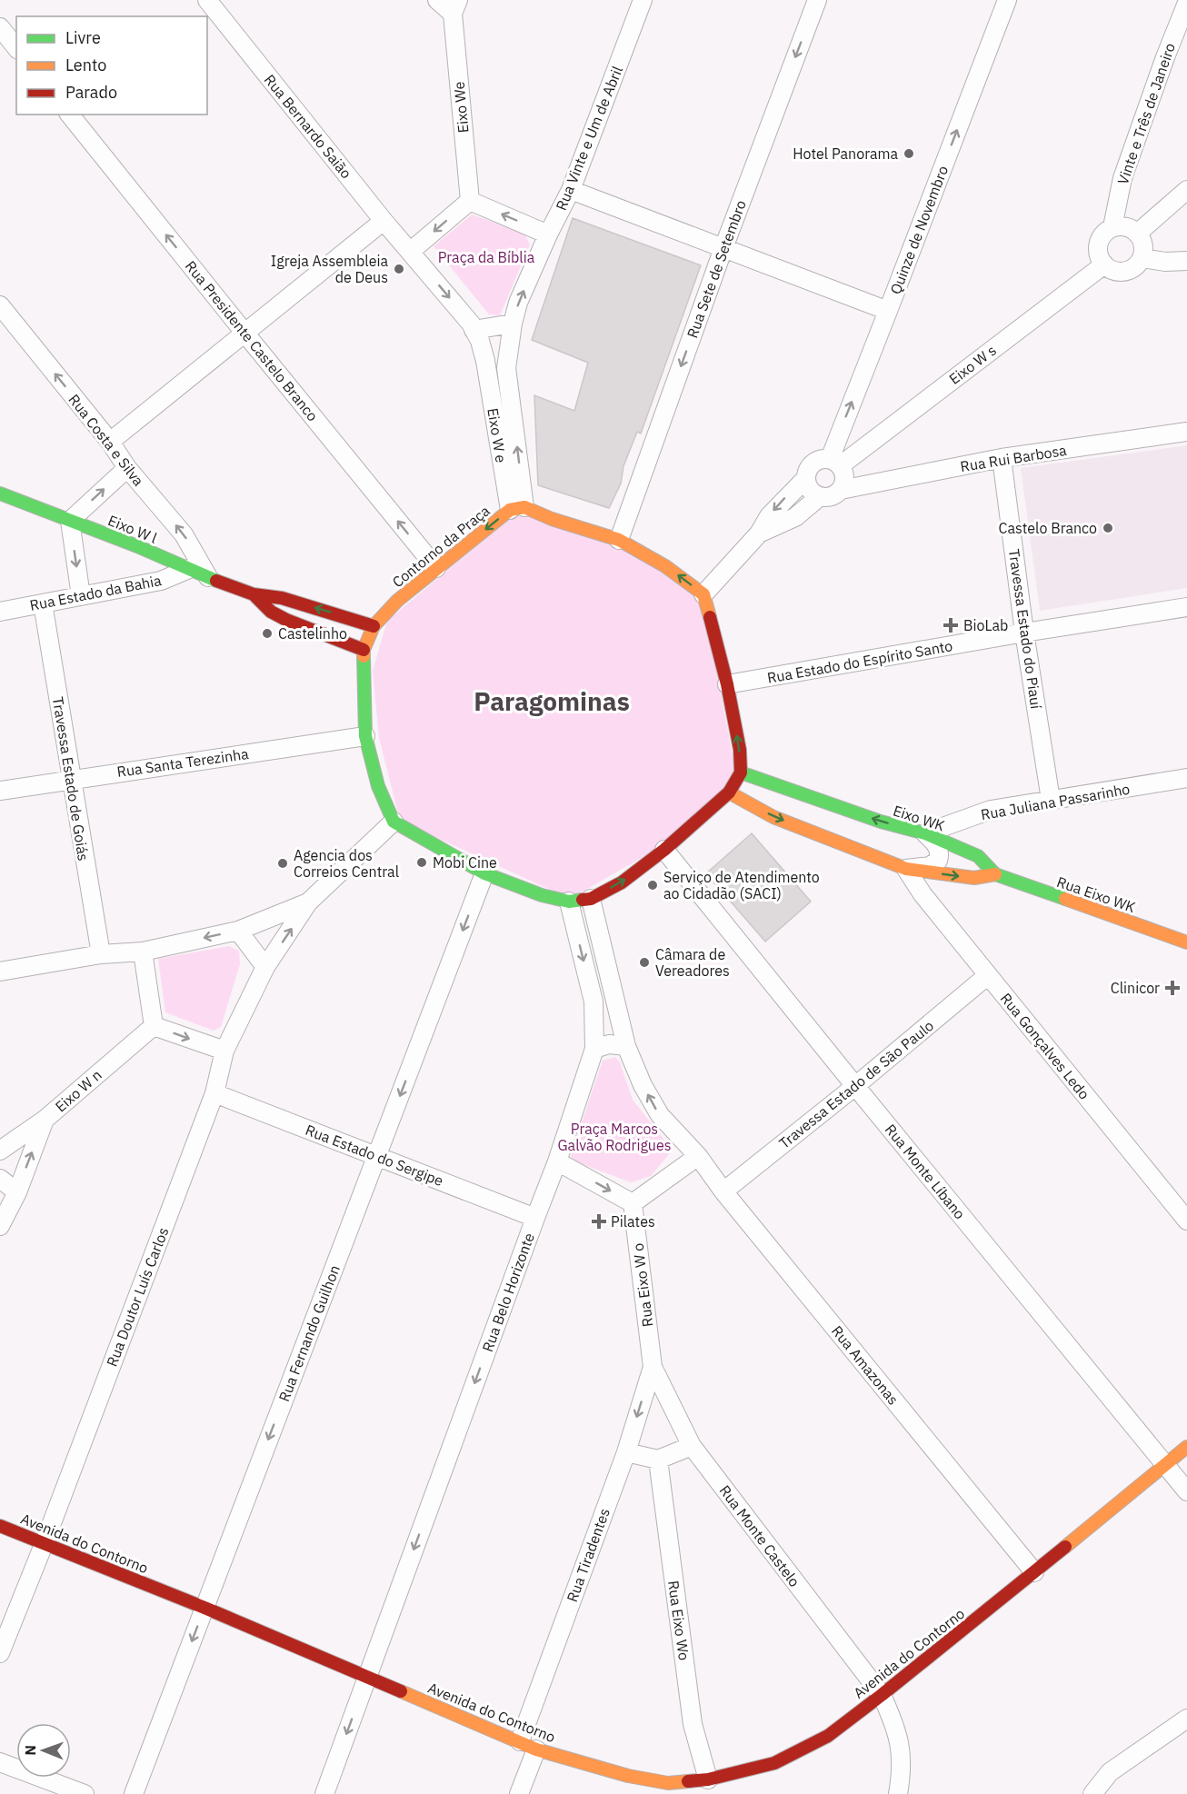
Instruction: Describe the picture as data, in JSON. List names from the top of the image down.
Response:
{
  "streets": {
    "street": [
      "Eixo We",
      "Vinte e Três de Janeiro",
      "Rua Bernardo Saião",
      "Rua Vinte e Um de Abril",
      "Quinze de Novembro",
      "Rua Sete de Setembro",
      "Rua Presidente Castelo Branco",
      "Eixo W s",
      "Eixo W e",
      "Rua Costa e Silva",
      "Rua Rui Barbosa",
      "Eixo W l",
      "Contorno da Praça",
      "Rua Estado da Bahia",
      "Travessa Estado do Piauí",
      "Rua Estado do Espírito Santo",
      "Rua Santa Terezinha",
      "Travessa Estado de Goiás",
      "Rua Juliana Passarinho",
      "Eixo WK",
      "Rua Eixo WK",
      "Rua Gonçalves Ledo",
      "Travessa Estado de São Paulo",
      "Eixo W n",
      "Rua Estado do Sergipe",
      "Rua Monte Líbano",
      "Rua Eixo W o",
      "Rua Belo Horizonte",
      "Rua Doutor Luís Carlos",
      "Rua Fernando Guilhon",
      "Rua Amazonas",
      "Rua Monte Castelo",
      "Avenida do Contorno",
      "Rua Tiradentes",
      "Rua Eixo Wo"
    ]
  },
  "crossings": [
    ["Vinte e Três de Janeiro", "Eixo W s"],
    ["Rua Bernardo Saião", "Eixo W e"],
    ["Rua Vinte e Um de Abril", "Eixo W e"],
    ["Quinze de Novembro", "Eixo W s"],
    ["Quinze de Novembro", "Rua Rui Barbosa"],
    ["Rua Presidente Castelo Branco", "Contorno da Praça"],
    ["Eixo W s", "Rua Rui Barbosa"],
    ["Eixo W e", "Contorno da Praça"],
    ["Rua Costa e Silva", "Eixo W l"],
    ["Rua Rui Barbosa", "Travessa Estado do Piauí"],
    ["Eixo W l", "Contorno da Praça"],
    ["Eixo W l", "Rua Estado da Bahia"],
    ["Contorno da Praça", "Rua Santa Terezinha"],
    ["Rua Estado da Bahia", "Travessa Estado de Goiás"],
    ["Travessa Estado do Piauí", "Rua Estado do Espírito Santo"],
    ["Travessa Estado do Piauí", "Rua Juliana Passarinho"],
    ["Rua Santa Terezinha", "Travessa Estado de Goiás"],
    ["Rua Juliana Passarinho", "Eixo WK"],
    ["Eixo WK", "Rua Eixo WK"],
    ["Rua Gonçalves Ledo", "Travessa Estado de São Paulo"],
    ["Travessa Estado de São Paulo", "Rua Monte Líbano"],
    ["Travessa Estado de São Paulo", "Rua Amazonas"],
    ["Rua Estado do Sergipe", "Rua Belo Horizonte"],
    ["Rua Estado do Sergipe", "Rua Doutor Luís Carlos"],
    ["Rua Estado do Sergipe", "Rua Fernando Guilhon"],
    ["Rua Monte Líbano", "Avenida do Contorno"],
    ["Rua Eixo W o", "Rua Monte Castelo"],
    ["Rua Eixo W o", "Rua Tiradentes"],
    ["Rua Belo Horizonte", "Avenida do Contorno"],
    ["Rua Doutor Luís Carlos", "Avenida do Contorno"],
    ["Rua Fernando Guilhon", "Avenida do Contorno"],
    ["Rua Amazonas", "Avenida do Contorno"],
    ["Rua Monte Castelo", "Avenida do Contorno"],
    ["Rua Monte Castelo", "Rua Tiradentes"],
    ["Avenida do Contorno", "Rua Tiradentes"],
    ["Avenida do Contorno", "Rua Eixo Wo"]
  ],
  "one_way": [
    "Quinze de Novembro",
    "Rua Sete de Setembro",
    "Rua Presidente Castelo Branco",
    "Rua Costa e Silva",
    "Rua Belo Horizonte",
    "Rua Fernando Guilhon"
  ],
  "districts": ["Paragominas"],
  "parks": ["Praça da Bíblia", "Praça Marcos Galvão Rodrigues"],
  "places": {
    "other": [
      "Hotel Panorama",
      "Igreja Assembleia de Deus",
      "Castelo Branco",
      "Castelinho",
      "Mobi Cine",
      "Agencia dos Correios Central",
      "Serviço de Atendimento ao Cidadão (SACI)",
      "Câmara de Vereadores"
    ],
    "health": ["BioLab", "Clinicor", "Pilates"]
  },
  "legend": ["Livre", "Lento", "Parado"],
  "north": "left"
}
